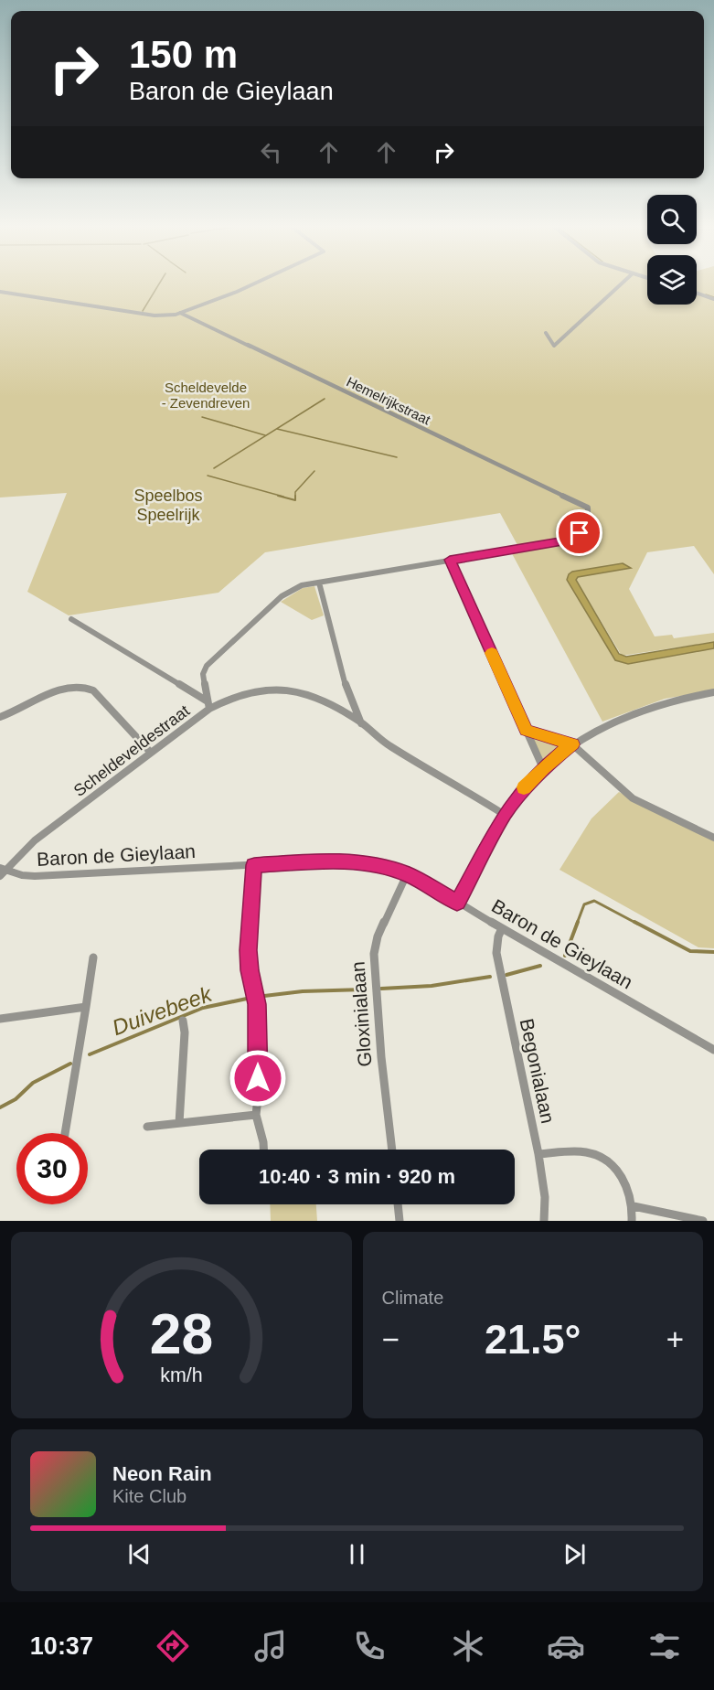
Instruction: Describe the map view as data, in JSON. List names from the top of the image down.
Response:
{
  "streets": {
    "street": [
      "Hemelrijkstraat",
      "Scheldeveldestraat",
      "Baron de Gieylaan",
      "Gloxinialaan",
      "Begonialaan"
    ]
  },
  "crossings": [
    ["Hemelrijkstraat", "Scheldeveldestraat"],
    ["Scheldeveldestraat", "Baron de Gieylaan"],
    ["Baron de Gieylaan", "Gloxinialaan"],
    ["Baron de Gieylaan", "Begonialaan"]
  ],
  "water": ["Duivebeek"],
  "parks": ["Scheldevelde - Zevendreven", "Speelbos Speelrijk"],
  "page": {
    "turn": ["150 m", "Baron de Gieylaan"],
    "limit": "30",
    "trip": "10:40 · 3 min · 920 m",
    "tile": "Climate",
    "heat": ["−", "21.5°", "+"],
    "song": ["Neon Rain", "Kite Club"],
    "tabs": "10:37",
    "gauge": ["28", "km/h"]
  }
}
